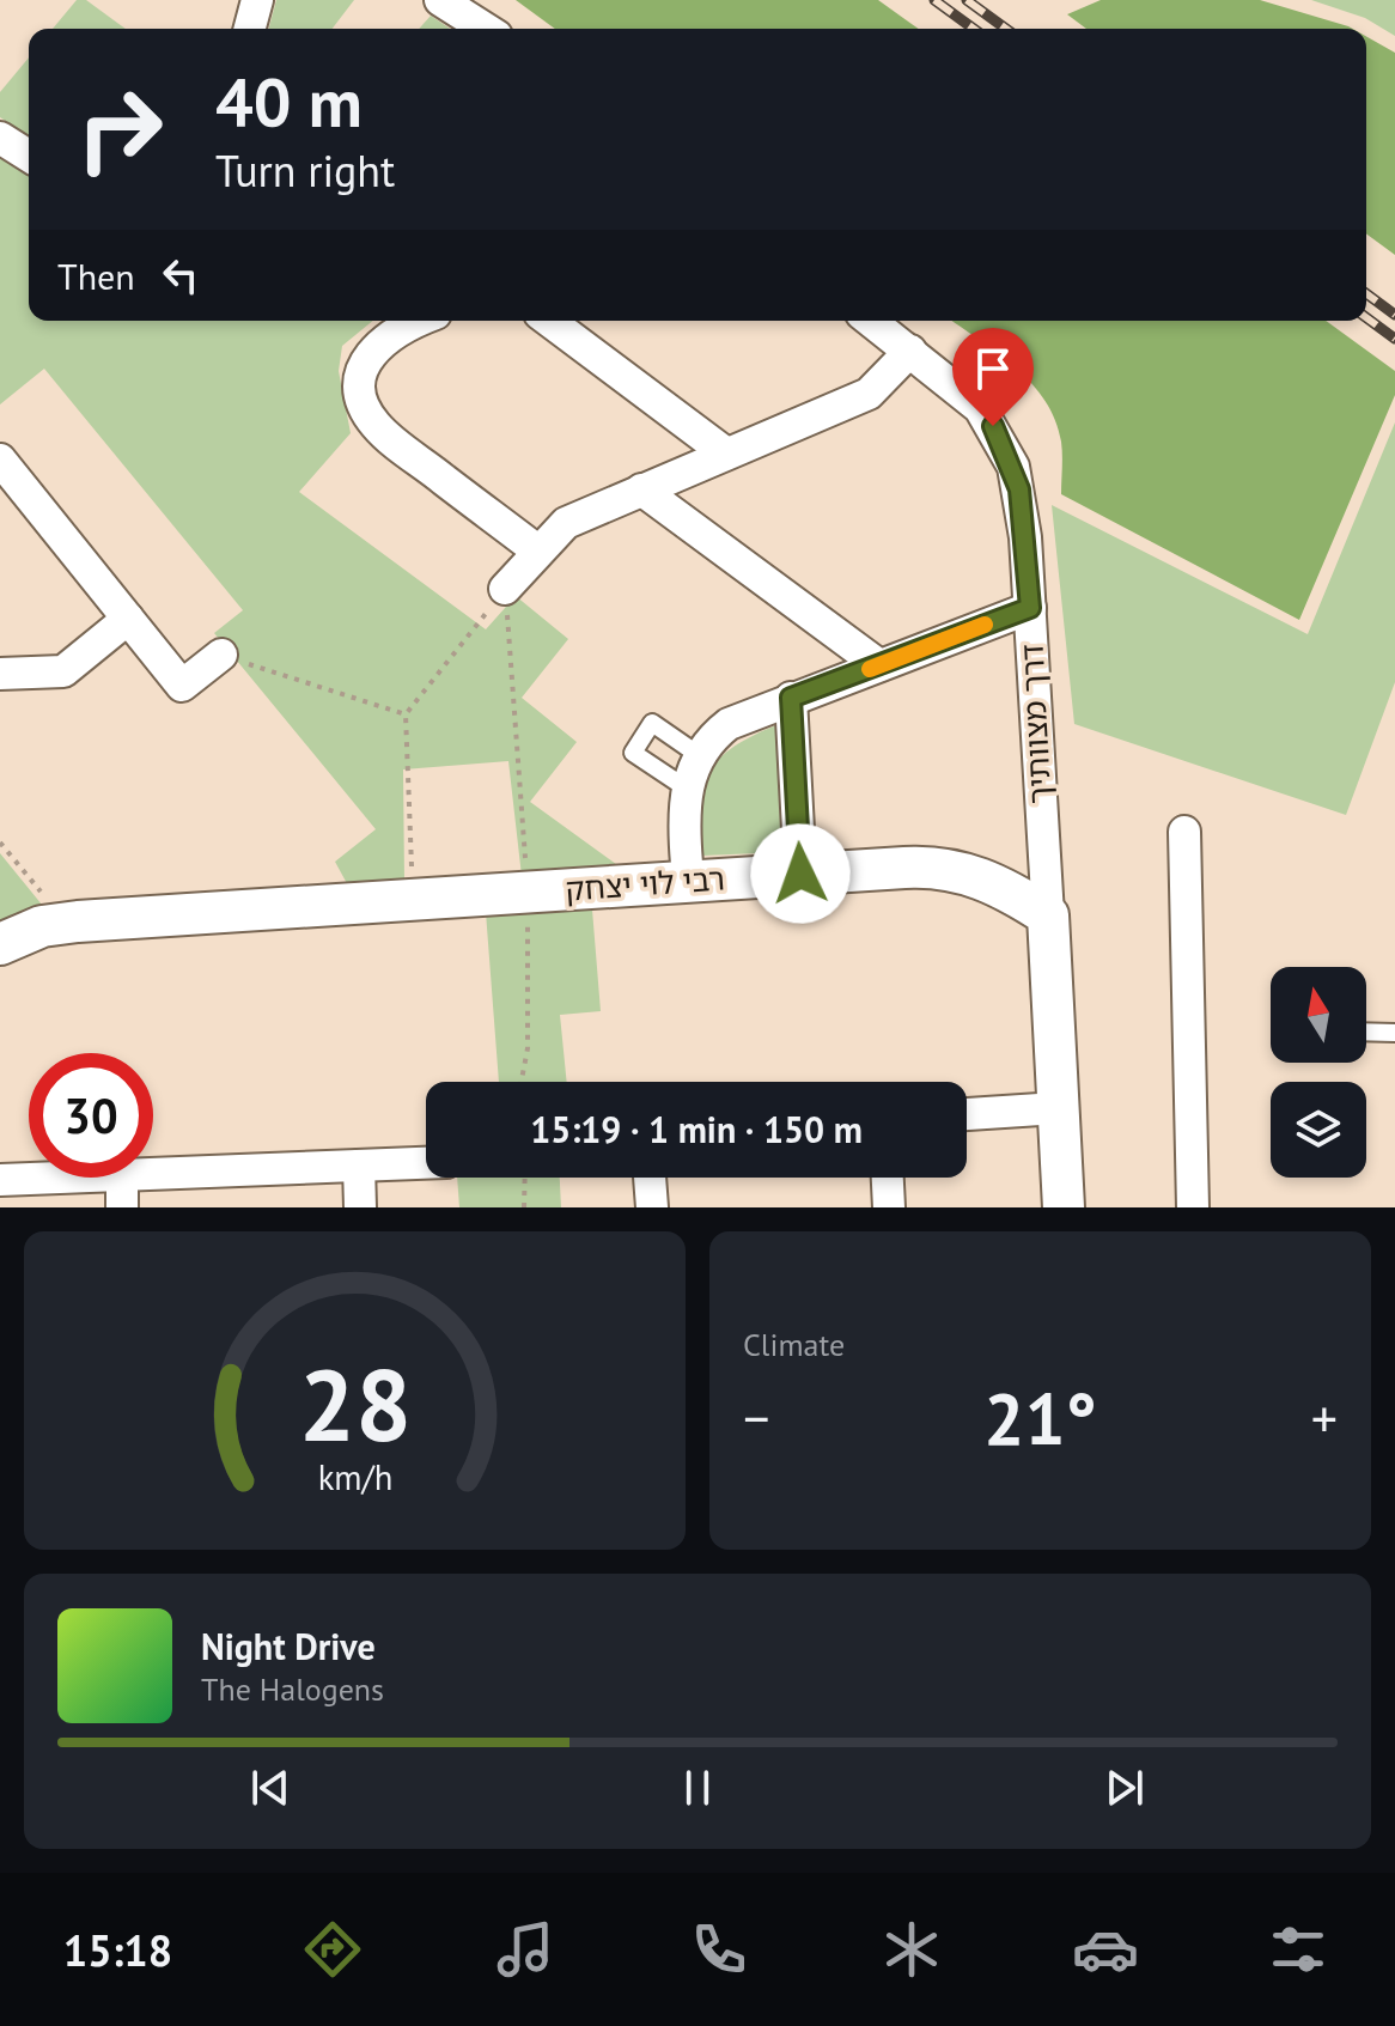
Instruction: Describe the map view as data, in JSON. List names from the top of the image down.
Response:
{
  "streets": {
    "street": ["דרך מצוותיך", "רבי לוי יצחק"]
  },
  "crossings": [
    ["דרך מצוותיך", "רבי לוי יצחק"]
  ],
  "north": "top",
  "page": {
    "turn": ["40 m", "Turn right"],
    "then": "Then",
    "limit": "30",
    "trip": "15:19 · 1 min · 150 m",
    "tile": "Climate",
    "heat": ["−", "21°", "+"],
    "song": ["Night Drive", "The Halogens"],
    "tabs": "15:18",
    "gauge": ["28", "km/h"]
  }
}
